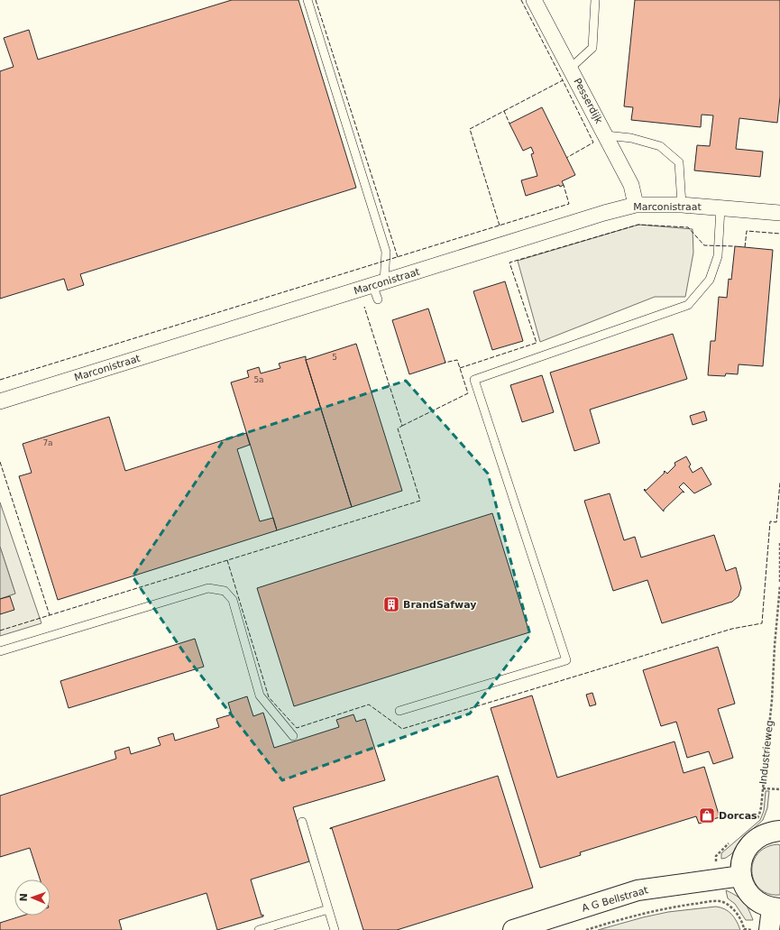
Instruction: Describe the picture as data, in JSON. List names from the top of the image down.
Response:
{
  "streets": {
    "street": ["Pesserdijk", "Marconistraat", "A G Bellstraat"],
    "path": ["Industrieweg"]
  },
  "crossings": [
    ["Pesserdijk", "Marconistraat"]
  ],
  "places": {
    "building": ["BrandSafway"],
    "shop": ["Dorcas"]
  },
  "house_numbers": ["5", "5a", "7a"],
  "north": "left"
}
